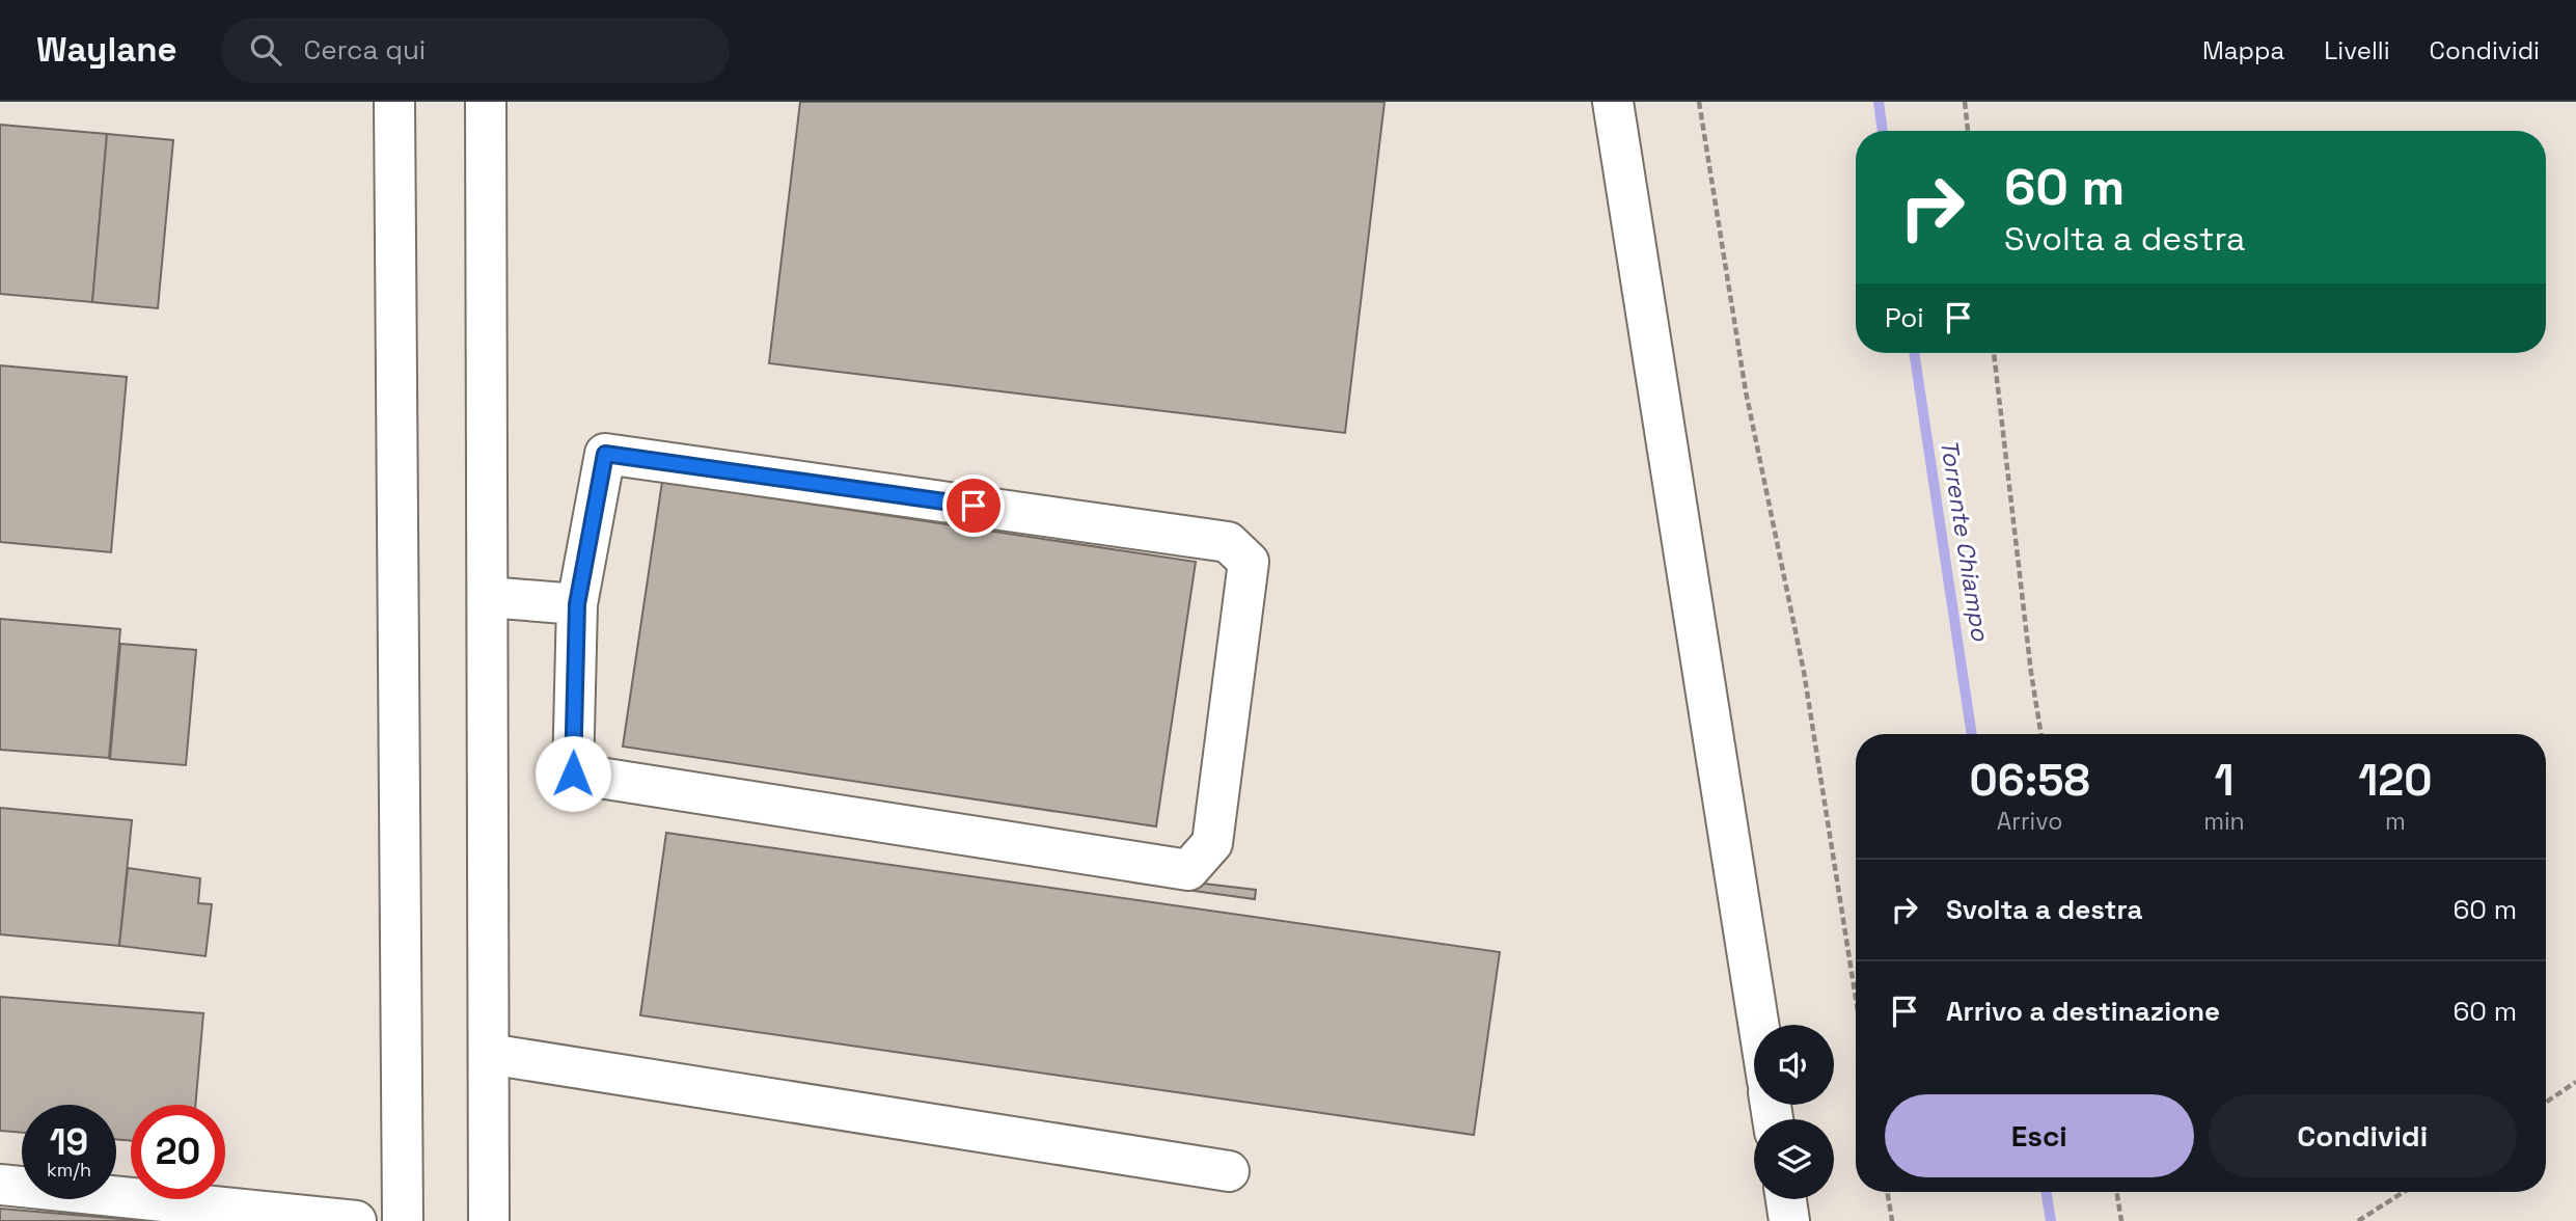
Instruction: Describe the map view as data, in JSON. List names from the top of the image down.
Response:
{
  "water": ["Torrente Chiampo"],
  "page": {
    "header": "Waylane",
    "search": "Cerca qui",
    "nav": ["Mappa", "Livelli", "Condividi"],
    "turn": ["60 m", "Svolta a destra"],
    "then": "Poi",
    "eta": [
      "06:58",
      "Arrivo",
      "1",
      "min",
      "120",
      "m"
    ],
    "list": [
      {
        "name": "Svolta a destra",
        "value": "60 m"
      },
      {
        "name": "Arrivo a destinazione",
        "value": "60 m"
      }
    ],
    "buttons": ["Esci", "Condividi"],
    "speed": "19 km/h",
    "limit": "20"
  }
}
